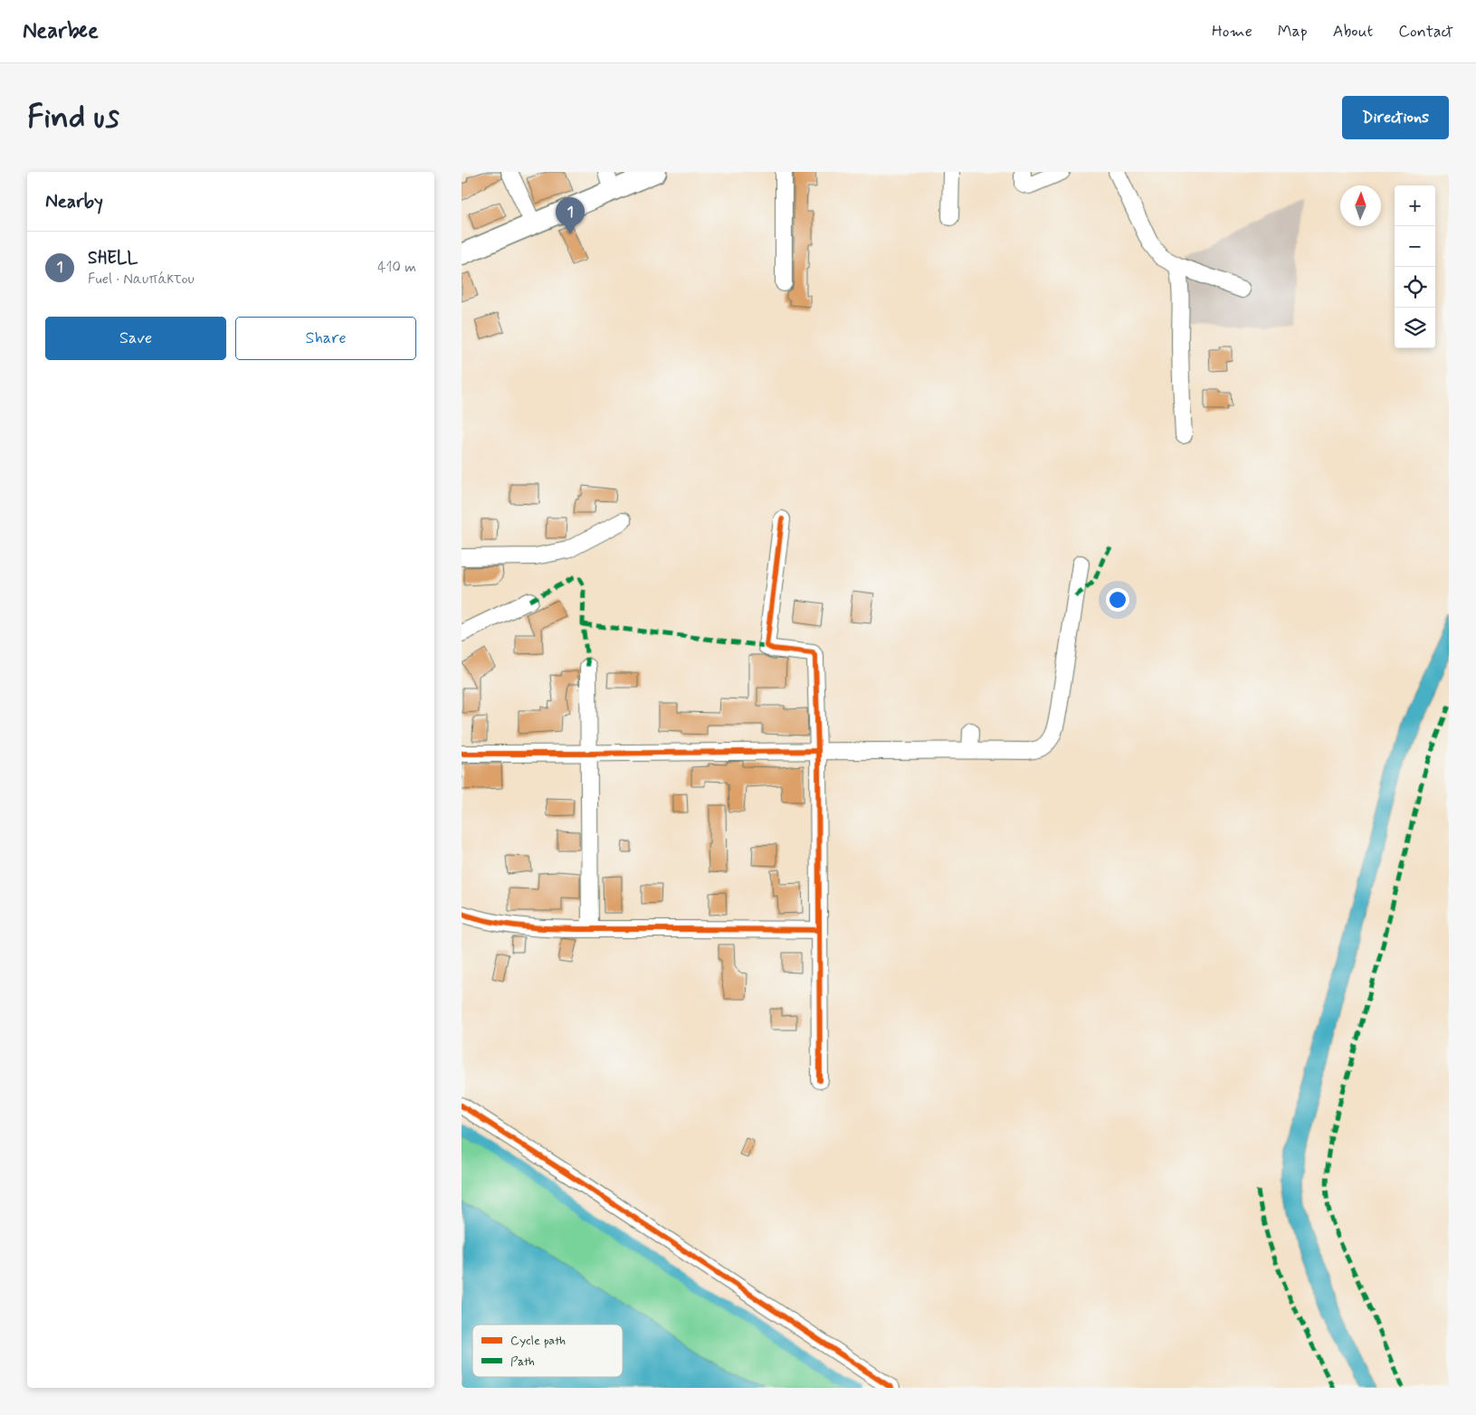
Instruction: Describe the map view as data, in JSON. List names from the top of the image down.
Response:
{
  "legend": ["Cycle path", "Path"],
  "north": "top",
  "page": {
    "header": "Nearbee",
    "nav": [
      "Home",
      "Map",
      "About",
      "Contact"
    ],
    "buttons": [
      "Directions",
      ["Save", "Share"]
    ],
    "title": "Find us",
    "heading": "Nearby",
    "map_buttons": ["+", "−"],
    "pins": "1",
    "list": [
      {
        "mark": "1",
        "name": "SHELL",
        "note": "Fuel · Ναυπάκτου",
        "value": "410 m"
      }
    ]
  }
}
